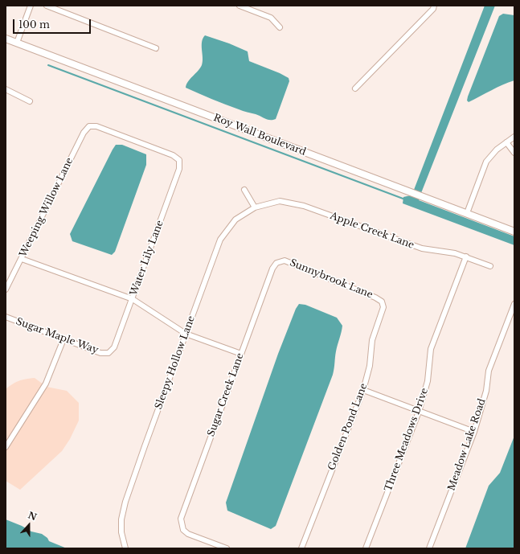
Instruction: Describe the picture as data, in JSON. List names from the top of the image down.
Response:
{
  "streets": {
    "street": [
      "Roy Wall Boulevard",
      "Weeping Willow Lane",
      "Apple Creek Lane",
      "Water Lily Lane",
      "Sunnybrook Lane",
      "Sugar Maple Way",
      "Sleepy Hollow Lane",
      "Sugar Creek Lane",
      "Golden Pond Lane",
      "Three Meadows Drive",
      "Meadow Lake Road"
    ]
  },
  "crossings": [
    ["Weeping Willow Lane", "Water Lily Lane"],
    ["Apple Creek Lane", "Sleepy Hollow Lane"],
    ["Apple Creek Lane", "Three Meadows Drive"],
    ["Water Lily Lane", "Sugar Maple Way"],
    ["Sunnybrook Lane", "Sugar Creek Lane"],
    ["Sunnybrook Lane", "Golden Pond Lane"]
  ],
  "scale_bar": "100 m",
  "north": "top"
}
